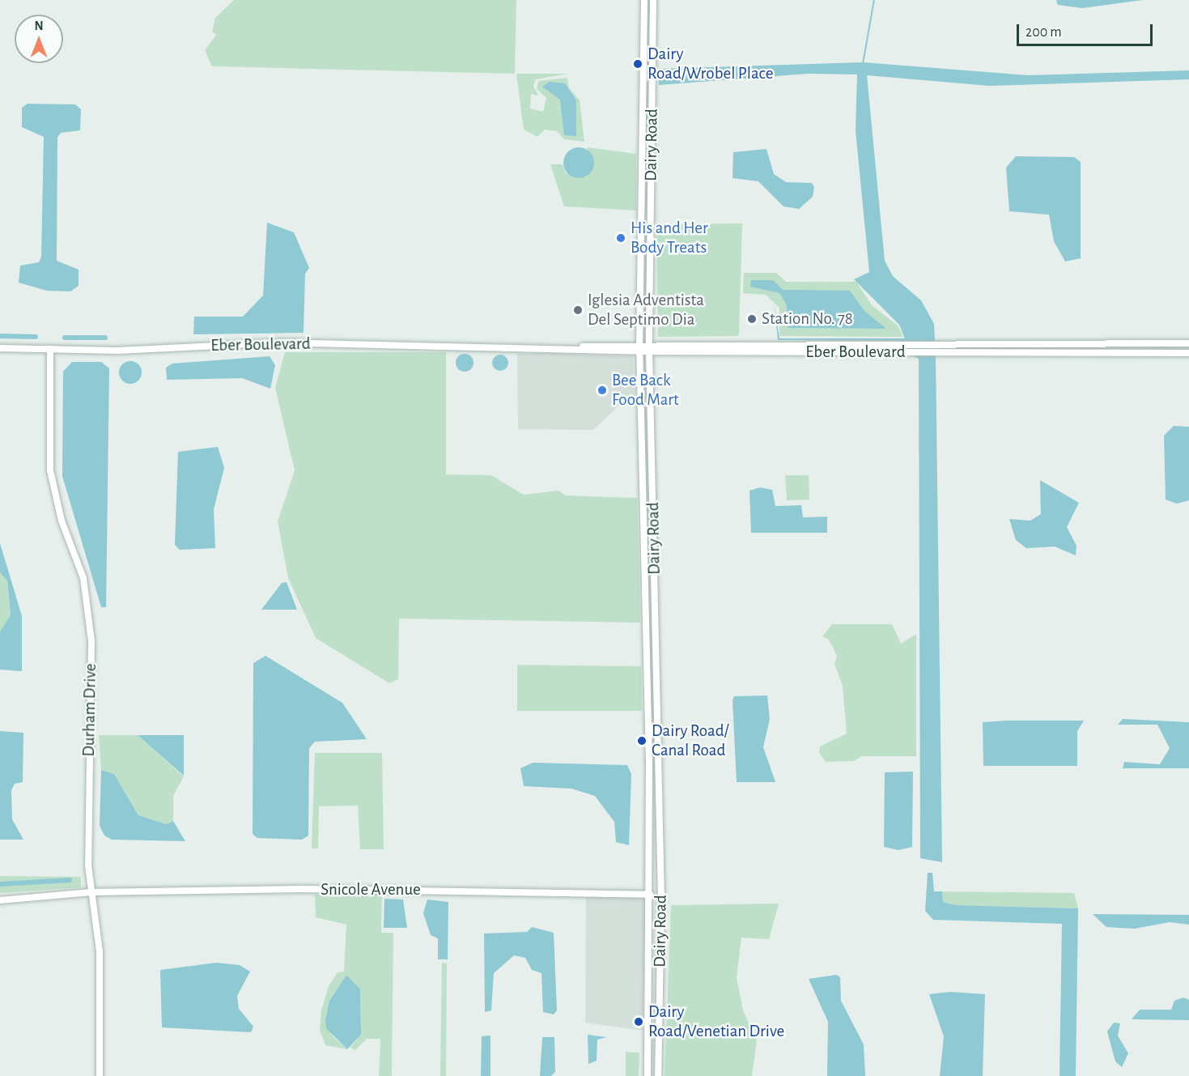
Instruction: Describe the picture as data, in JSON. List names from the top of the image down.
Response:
{
  "streets": {
    "street": [
      "Dairy Road",
      "Eber Boulevard",
      "Durham Drive",
      "Snicole Avenue"
    ]
  },
  "crossings": [
    ["Dairy Road", "Eber Boulevard"],
    ["Dairy Road", "Snicole Avenue"],
    ["Eber Boulevard", "Durham Drive"],
    ["Durham Drive", "Snicole Avenue"]
  ],
  "places": [
    "Dairy Road/Wrobel Place",
    "His and Her Body Treats",
    "Iglesia Adventista Del Septimo Dia",
    "Station No. 78",
    "Bee Back Food Mart",
    "Dairy Road/ Canal Road",
    "Dairy Road/Venetian Drive"
  ],
  "scale_bar": "200 m",
  "north": "top"
}
